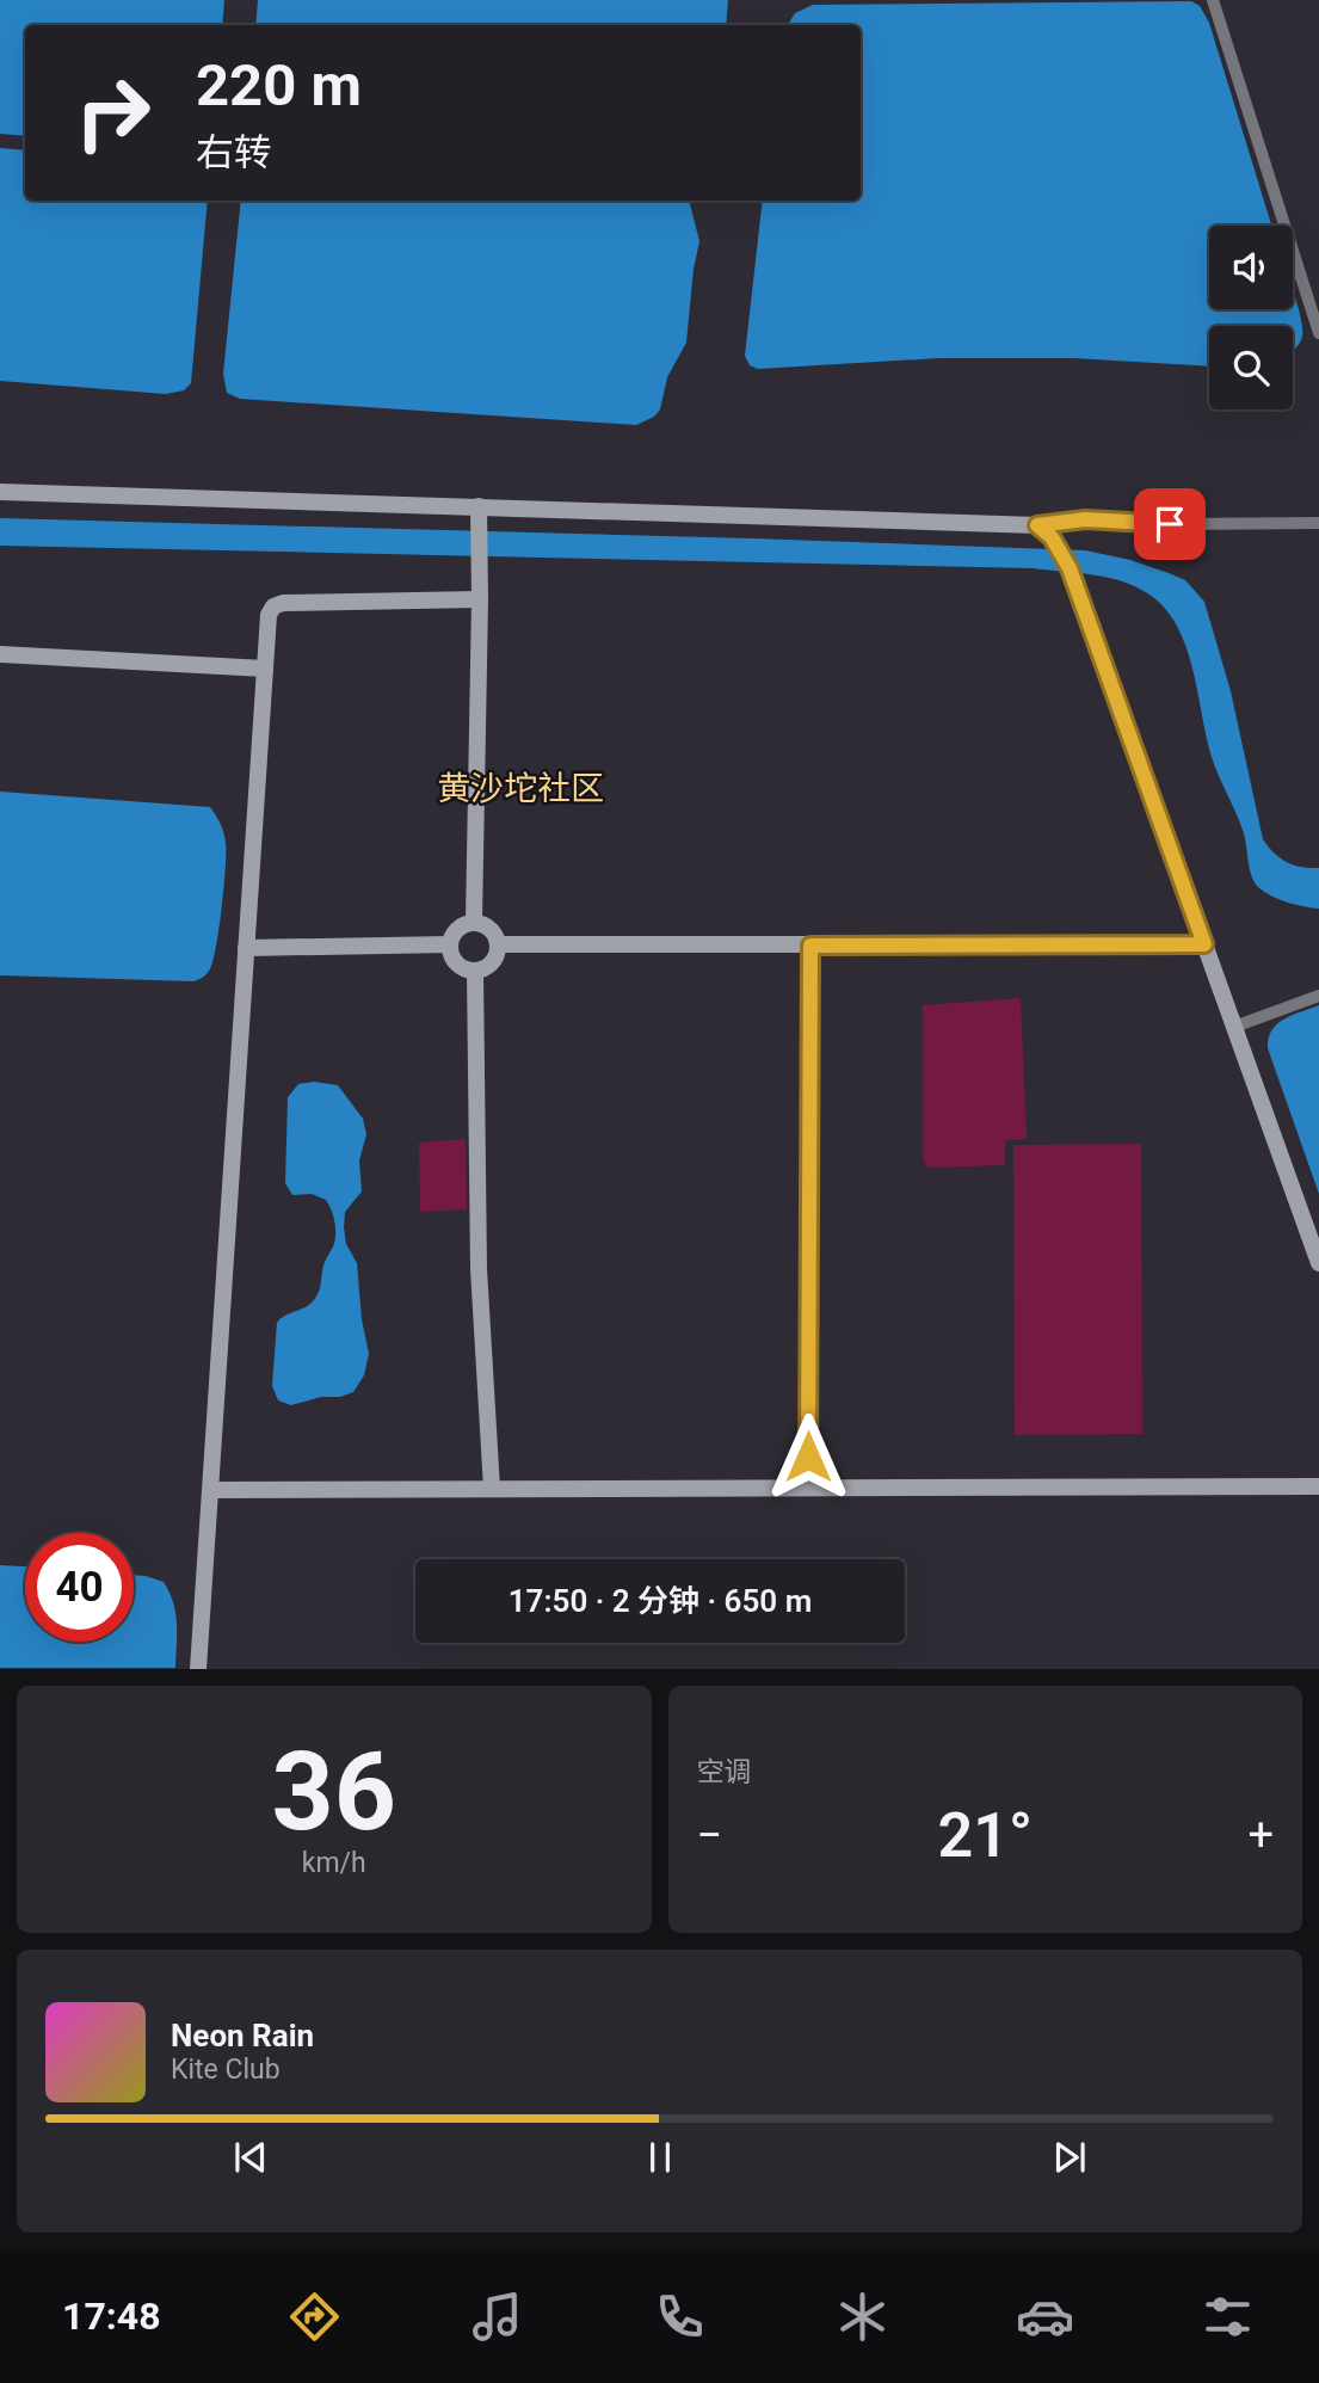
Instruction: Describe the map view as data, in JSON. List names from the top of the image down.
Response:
{
  "districts": ["黄沙坨社区"],
  "page": {
    "turn": ["220 m", "右转"],
    "limit": "40",
    "trip": "17:50 · 2 分钟 · 650 m",
    "tile": [
      ["36", "km/h"],
      "空调"
    ],
    "heat": ["−", "21°", "+"],
    "song": ["Neon Rain", "Kite Club"],
    "tabs": "17:48"
  }
}
